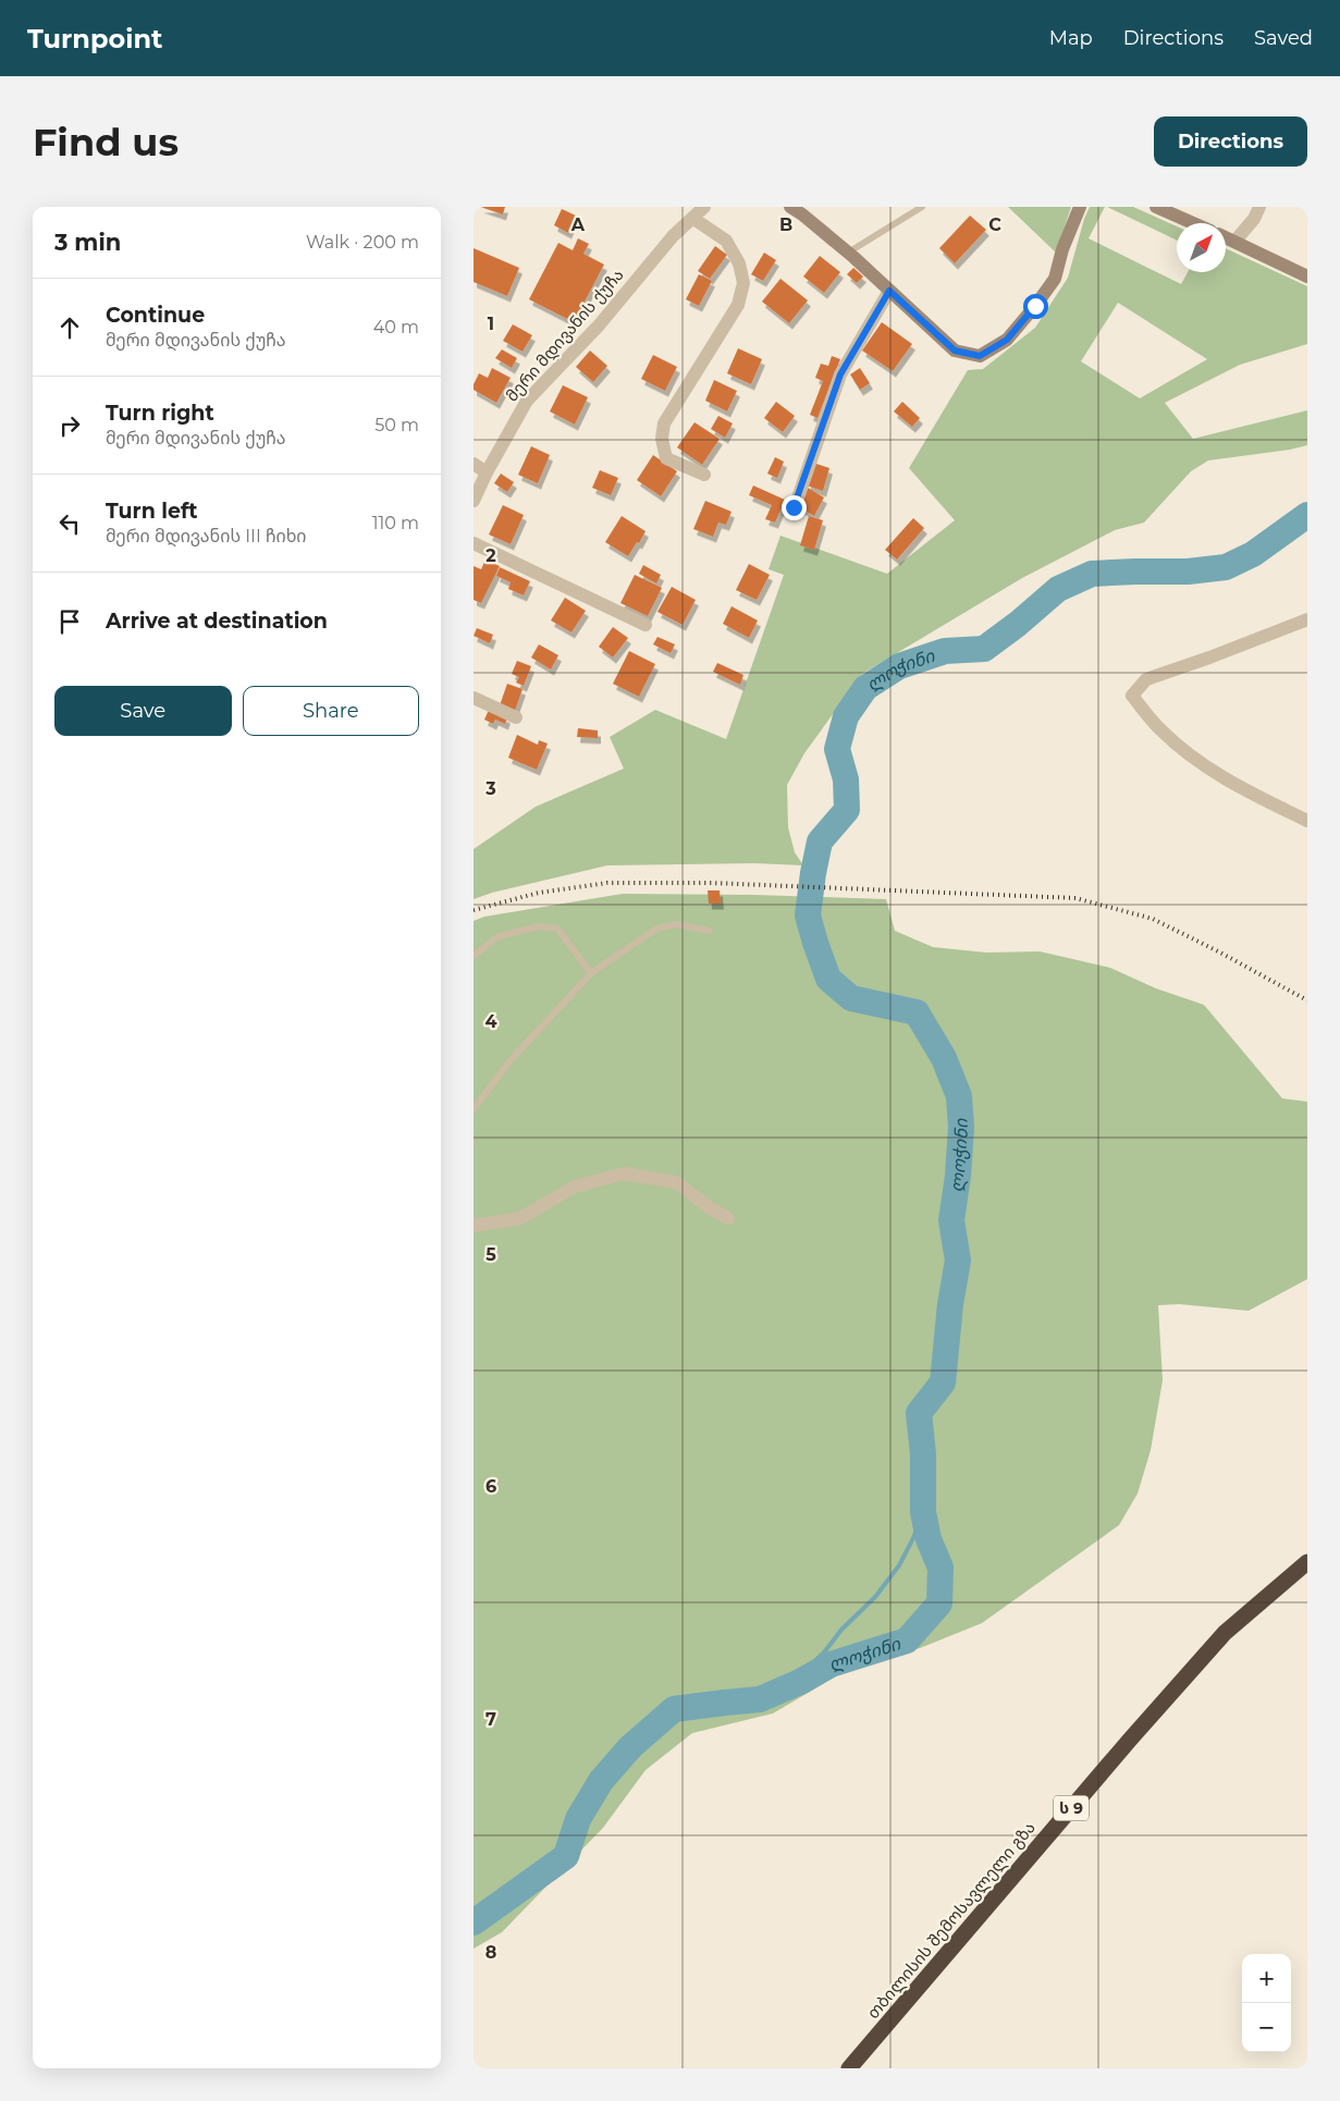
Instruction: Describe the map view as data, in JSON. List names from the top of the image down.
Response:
{
  "streets": {
    "highway": ["ს 9", "თბილისის შემოსავლელი გზა"],
    "street": ["მერი მდივანის ქუჩა"]
  },
  "water": ["ლოჭინი"],
  "north": "top right",
  "page": {
    "header": "Turnpoint",
    "nav": ["Map", "Directions", "Saved"],
    "buttons": [
      "Directions",
      ["Save", "Share"]
    ],
    "title": "Find us",
    "heading": ["3 min", "Walk · 200 m"],
    "list": [
      ["Continue", "მერი მდივანის ქუჩა", "40 m"],
      ["Turn right", "მერი მდივანის ქუჩა", "50 m"],
      ["Turn left", "მერი მდივანის III ჩიხი", "110 m"],
      "Arrive at destination"
    ],
    "map_buttons": ["+", "−"]
  },
  "grid": {
    "columns": ["A", "B", "C"],
    "rows": [
      "1",
      "2",
      "3",
      "4",
      "5",
      "6",
      "7",
      "8"
    ]
  }
}
